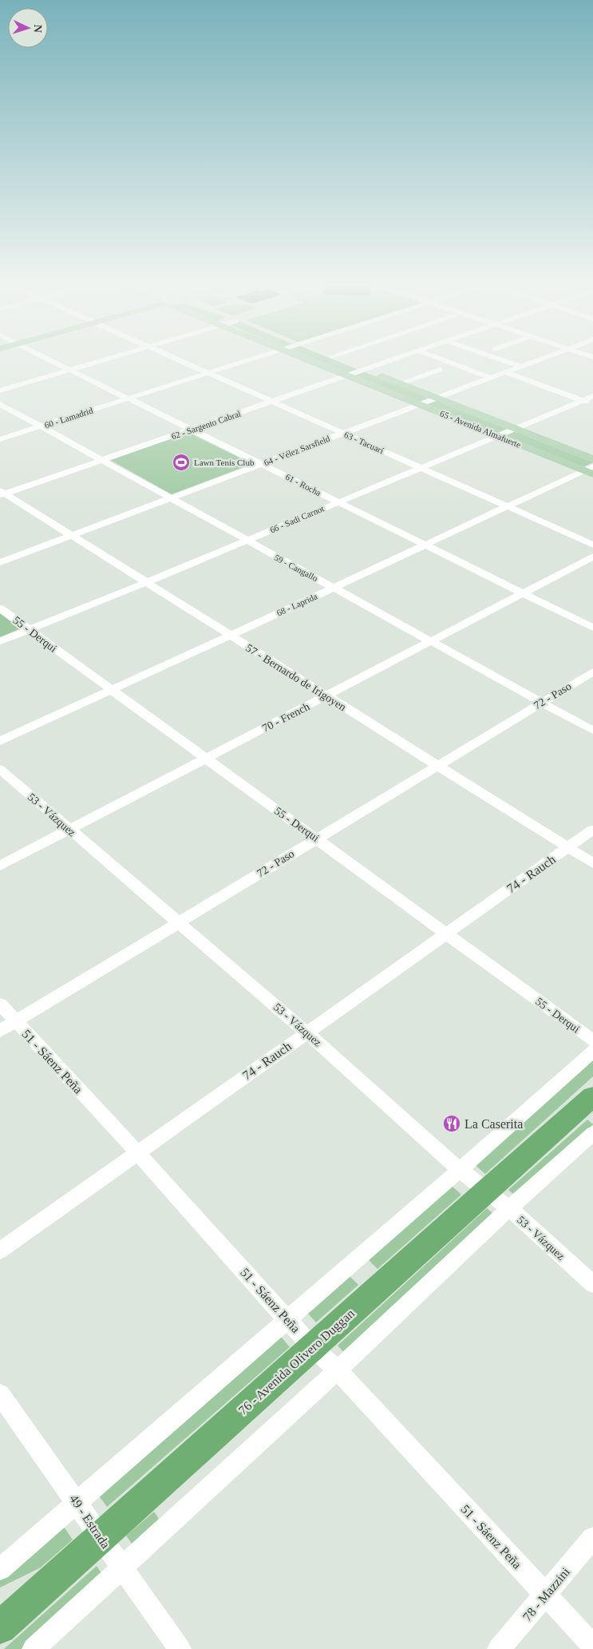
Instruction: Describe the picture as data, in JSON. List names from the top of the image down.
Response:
{
  "streets": {
    "highway": ["76 - Avenida Olivero Duggan"],
    "main road": ["65 - Avenida Almafuerte"],
    "street": [
      "60 - Lamadrid",
      "62 - Sargento Cabral",
      "63 - Tacuarí",
      "64 - Vélez Sarsfield",
      "61 - Rocha",
      "66 - Sadi Carnot",
      "59 - Cangallo",
      "68 - Laprida",
      "55 - Derqui",
      "57 - Bernardo de Irigoyen",
      "72 - Paso",
      "70 - French",
      "53 - Vázquez",
      "74 - Rauch",
      "51 - Sáenz Peña",
      "49 - Estrada",
      "78 - Mazzini"
    ]
  },
  "crossings": [
    ["60 - Lamadrid", "63 - Tacuarí"],
    ["60 - Lamadrid", "61 - Rocha"],
    ["60 - Lamadrid", "59 - Cangallo"],
    ["62 - Sargento Cabral", "65 - Avenida Almafuerte"],
    ["62 - Sargento Cabral", "63 - Tacuarí"],
    ["62 - Sargento Cabral", "61 - Rocha"],
    ["62 - Sargento Cabral", "59 - Cangallo"],
    ["62 - Sargento Cabral", "57 - Bernardo de Irigoyen"],
    ["65 - Avenida Almafuerte", "64 - Vélez Sarsfield"],
    ["65 - Avenida Almafuerte", "66 - Sadi Carnot"],
    ["65 - Avenida Almafuerte", "68 - Laprida"],
    ["63 - Tacuarí", "64 - Vélez Sarsfield"],
    ["63 - Tacuarí", "66 - Sadi Carnot"],
    ["63 - Tacuarí", "68 - Laprida"],
    ["64 - Vélez Sarsfield", "61 - Rocha"],
    ["64 - Vélez Sarsfield", "59 - Cangallo"],
    ["64 - Vélez Sarsfield", "57 - Bernardo de Irigoyen"],
    ["61 - Rocha", "66 - Sadi Carnot"],
    ["61 - Rocha", "68 - Laprida"],
    ["61 - Rocha", "70 - French"],
    ["66 - Sadi Carnot", "59 - Cangallo"],
    ["66 - Sadi Carnot", "55 - Derqui"],
    ["66 - Sadi Carnot", "57 - Bernardo de Irigoyen"],
    ["59 - Cangallo", "68 - Laprida"],
    ["59 - Cangallo", "72 - Paso"],
    ["59 - Cangallo", "70 - French"],
    ["68 - Laprida", "55 - Derqui"],
    ["68 - Laprida", "57 - Bernardo de Irigoyen"],
    ["55 - Derqui", "72 - Paso"],
    ["55 - Derqui", "70 - French"],
    ["55 - Derqui", "74 - Rauch"],
    ["57 - Bernardo de Irigoyen", "72 - Paso"],
    ["57 - Bernardo de Irigoyen", "70 - French"],
    ["57 - Bernardo de Irigoyen", "74 - Rauch"],
    ["72 - Paso", "53 - Vázquez"],
    ["72 - Paso", "51 - Sáenz Peña"],
    ["70 - French", "53 - Vázquez"],
    ["53 - Vázquez", "74 - Rauch"],
    ["53 - Vázquez", "76 - Avenida Olivero Duggan"],
    ["74 - Rauch", "51 - Sáenz Peña"],
    ["51 - Sáenz Peña", "76 - Avenida Olivero Duggan"],
    ["51 - Sáenz Peña", "78 - Mazzini"],
    ["76 - Avenida Olivero Duggan", "49 - Estrada"]
  ],
  "places": {
    "sports": ["Lawn Tenis Club"],
    "restaurant": ["La Caserita"]
  },
  "north": "right"
}
